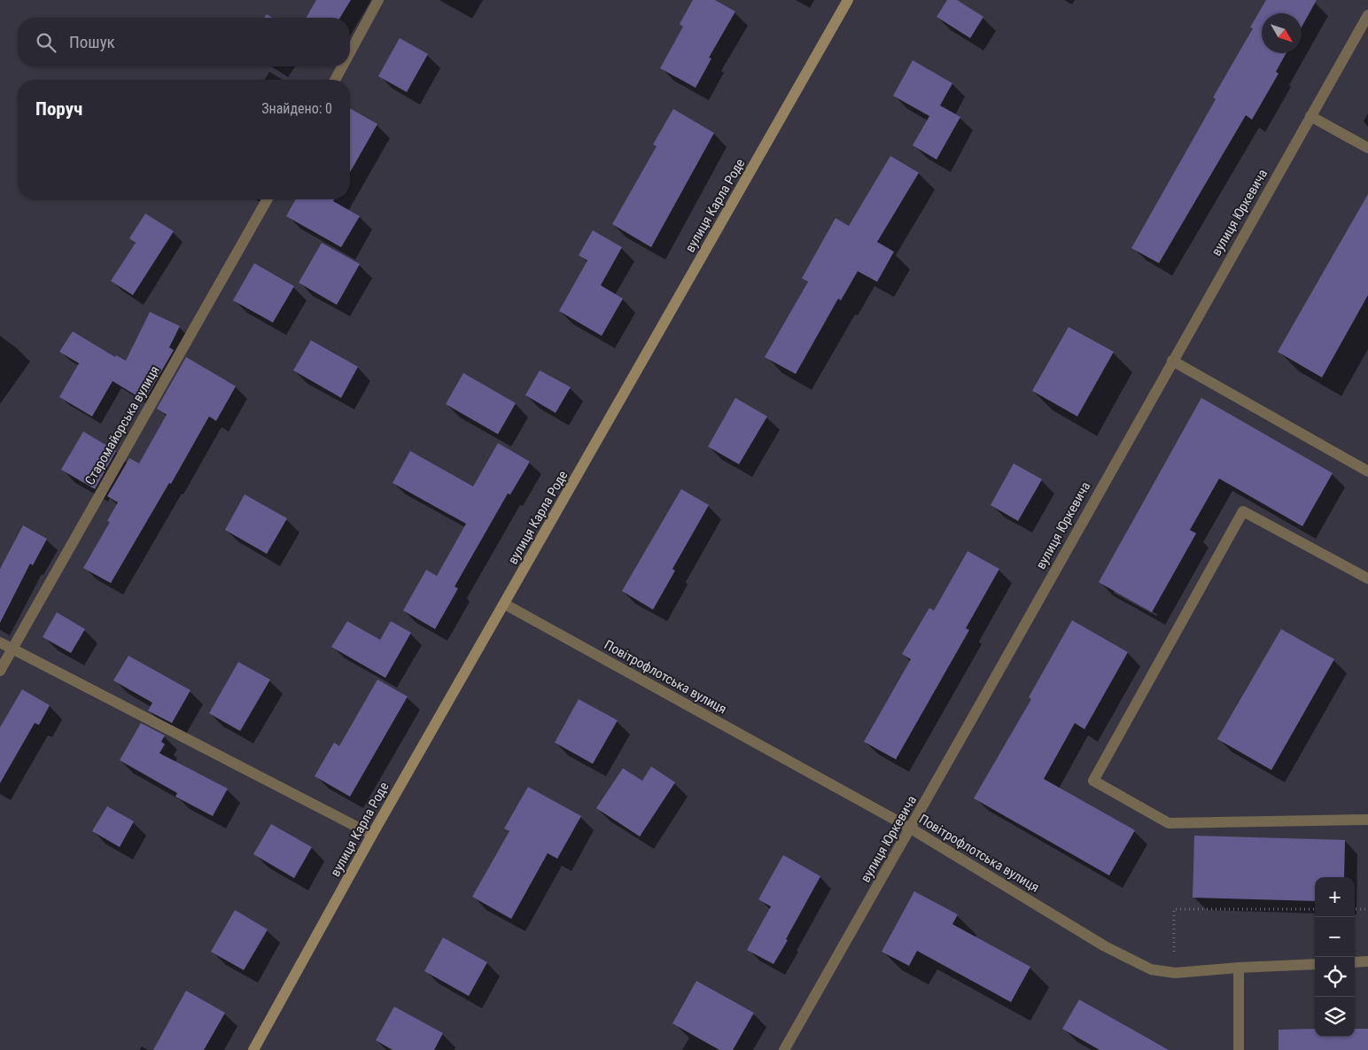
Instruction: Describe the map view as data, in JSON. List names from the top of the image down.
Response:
{
  "streets": {
    "street": [
      "вулиця Карла Роде",
      "вулиця Юркевича",
      "Старомайорська вулиця",
      "Повітрофлотська вулиця"
    ]
  },
  "crossings": [
    ["вулиця Карла Роде", "Повітрофлотська вулиця"],
    ["вулиця Юркевича", "Повітрофлотська вулиця"]
  ],
  "north": "bottom right",
  "page": {
    "search": "Пошук",
    "heading": ["Поруч", "Знайдено: 0"],
    "map_buttons": ["+", "−"]
  }
}
